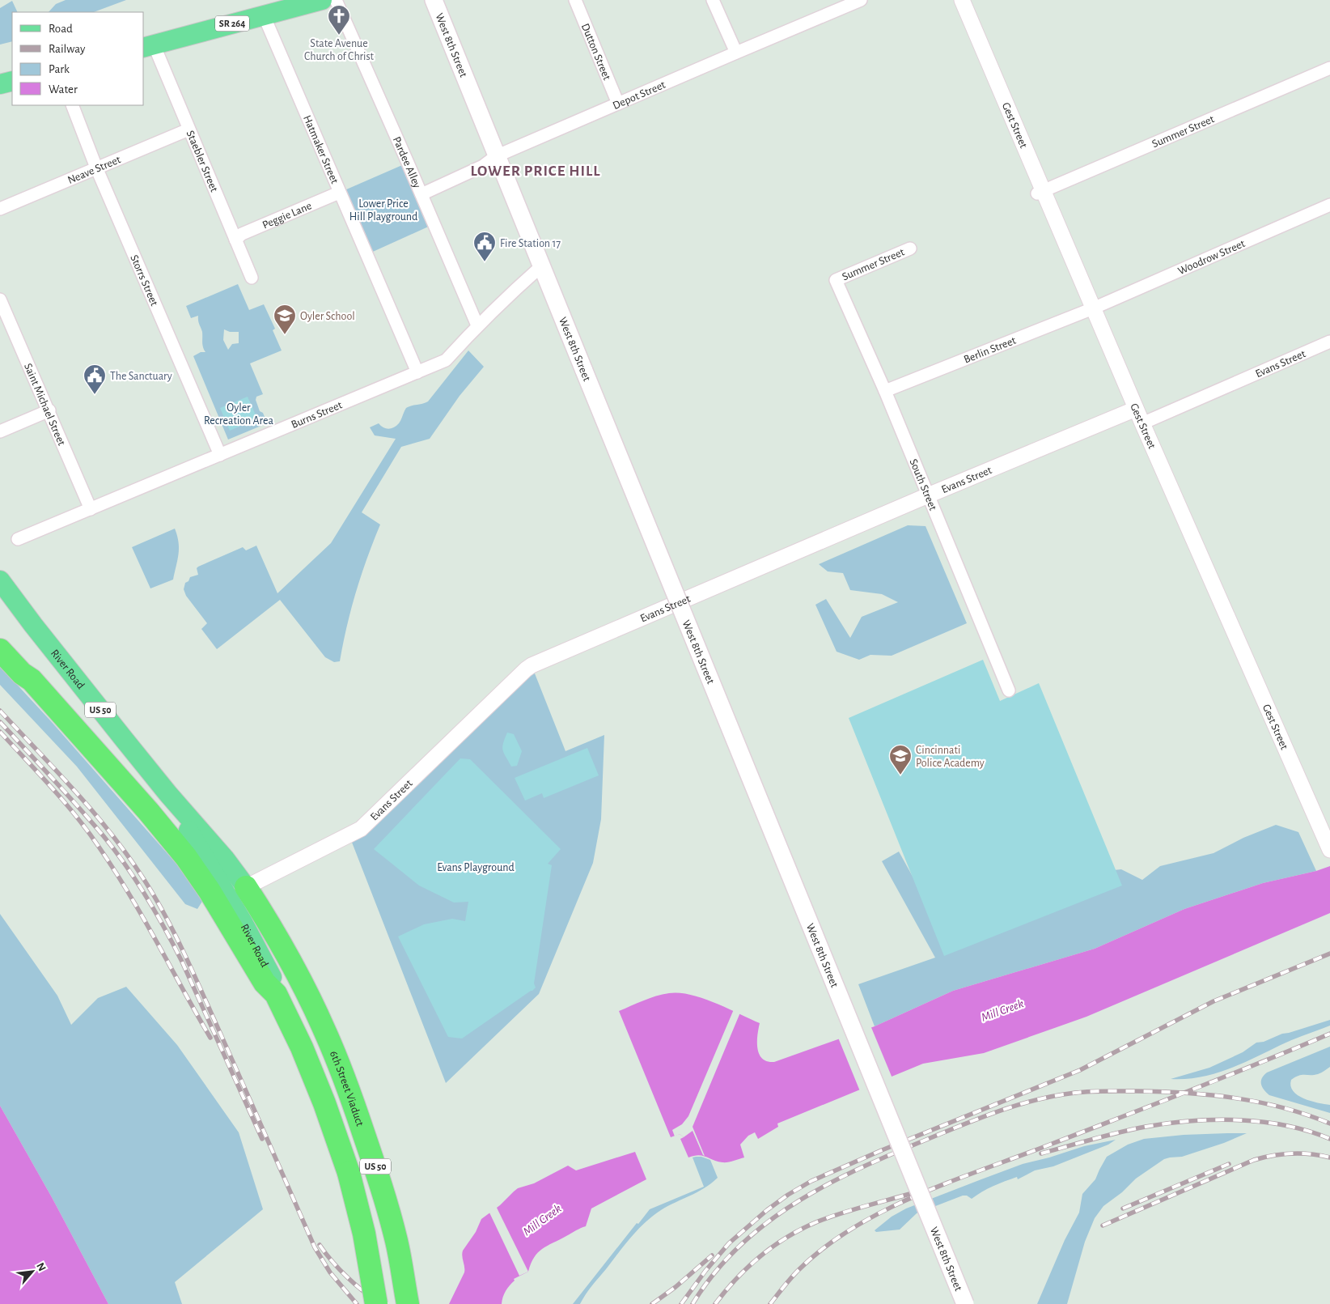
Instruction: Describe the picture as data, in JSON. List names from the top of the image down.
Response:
{
  "streets": {
    "highway": ["US 50", "6th Street Viaduct"],
    "main road": ["SR 264", "West 8th Street", "River Road"],
    "street": [
      "Dutton Street",
      "Depot Street",
      "Gest Street",
      "Summer Street",
      "Hatmaker Street",
      "Staebler Street",
      "Pardee Alley",
      "Neave Street",
      "Peggie Lane",
      "Woodrow Street",
      "Storrs Street",
      "Berlin Street",
      "Evans Street",
      "Saint Michael Street",
      "Burns Street",
      "South Street"
    ]
  },
  "crossings": [
    ["SR 264", "Hatmaker Street"],
    ["SR 264", "Staebler Street"],
    ["West 8th Street", "Depot Street"],
    ["West 8th Street", "Burns Street"],
    ["Dutton Street", "Depot Street"],
    ["Depot Street", "Pardee Alley"],
    ["Gest Street", "Summer Street"],
    ["Gest Street", "Woodrow Street"],
    ["Gest Street", "Berlin Street"],
    ["Gest Street", "Evans Street"],
    ["Summer Street", "South Street"],
    ["Hatmaker Street", "Peggie Lane"],
    ["Hatmaker Street", "Burns Street"],
    ["Staebler Street", "Neave Street"],
    ["Staebler Street", "Peggie Lane"],
    ["Pardee Alley", "Burns Street"],
    ["Neave Street", "Storrs Street"],
    ["Woodrow Street", "Berlin Street"],
    ["Storrs Street", "Burns Street"],
    ["Berlin Street", "South Street"],
    ["Evans Street", "South Street"],
    ["Evans Street", "River Road"],
    ["Evans Street", "6th Street Viaduct"],
    ["Saint Michael Street", "Burns Street"],
    ["River Road", "US 50"],
    ["River Road", "6th Street Viaduct"]
  ],
  "districts": ["LOWER PRICE HILL"],
  "water": ["Mill Creek"],
  "parks": ["Lower Price Hill Playground", "Oyler Recreation Area", "Evans Playground"],
  "places": {
    "church": ["State Avenue Church of Christ"],
    "public building": ["Fire Station 17", "The Sanctuary"],
    "school or university": ["Oyler School", "Cincinnati Police Academy"]
  },
  "legend": [
    "Road",
    "Railway",
    "Park",
    "Water"
  ],
  "north": "top right"
}
